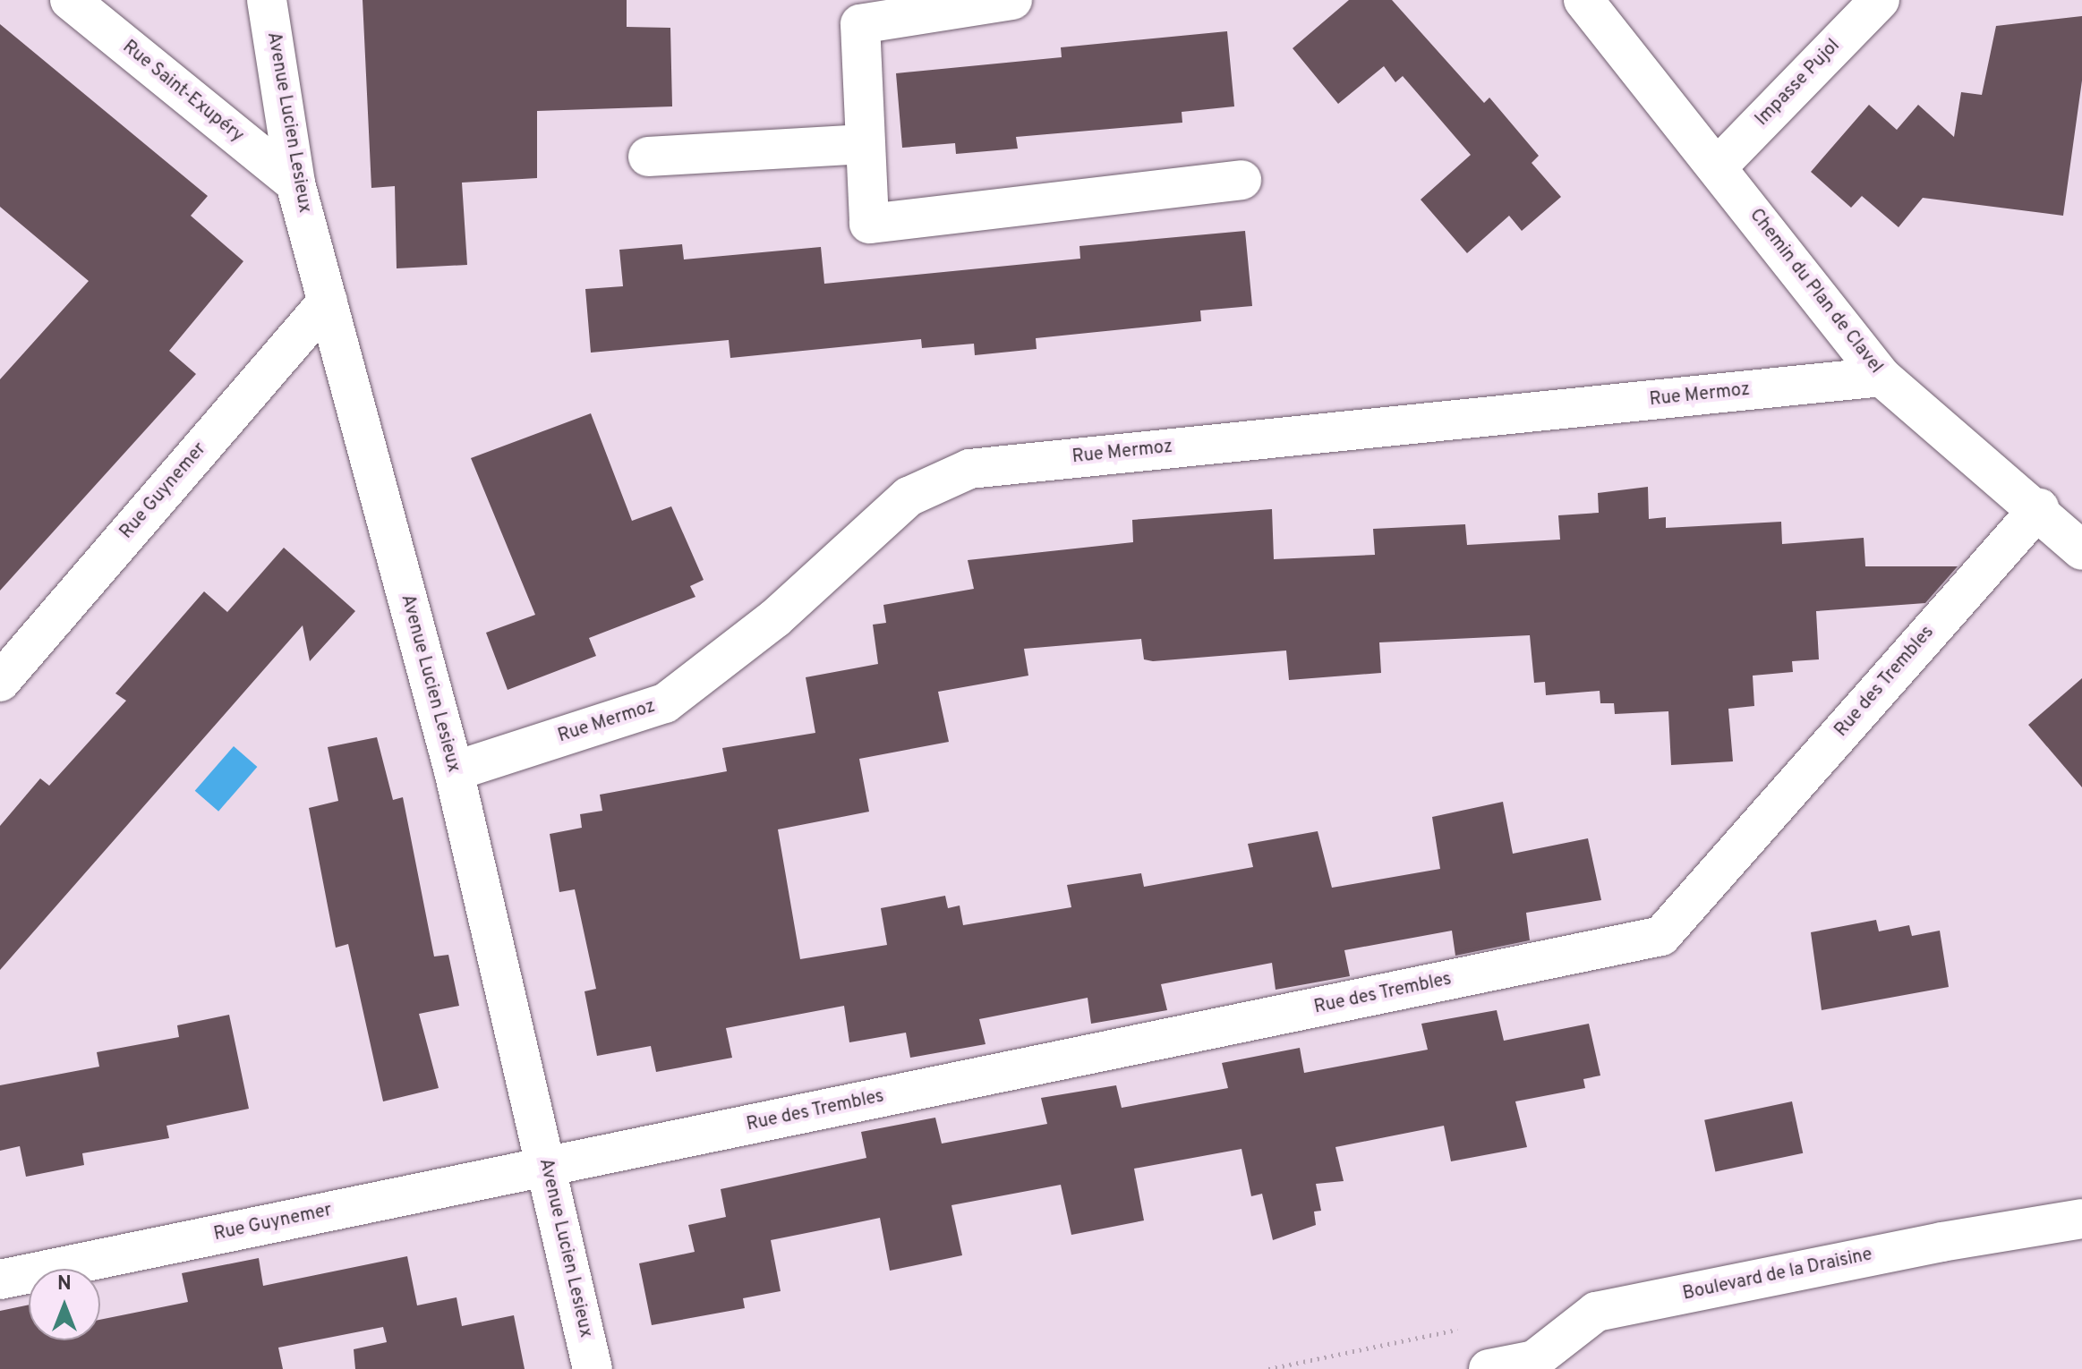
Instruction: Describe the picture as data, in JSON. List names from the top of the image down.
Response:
{
  "streets": {
    "street": [
      "Impasse Pujol",
      "Rue Saint-Exupéry",
      "Avenue Lucien Lesieux",
      "Chemin du Plan de Clavel",
      "Rue Mermoz",
      "Rue Guynemer",
      "Rue des Trembles",
      "Boulevard de la Draisine"
    ]
  },
  "crossings": [
    ["Impasse Pujol", "Chemin du Plan de Clavel"],
    ["Rue Saint-Exupéry", "Avenue Lucien Lesieux"],
    ["Avenue Lucien Lesieux", "Rue Mermoz"],
    ["Avenue Lucien Lesieux", "Rue Guynemer"],
    ["Avenue Lucien Lesieux", "Rue des Trembles"],
    ["Chemin du Plan de Clavel", "Rue Mermoz"],
    ["Chemin du Plan de Clavel", "Rue des Trembles"],
    ["Rue Guynemer", "Rue des Trembles"]
  ],
  "north": "top"
}
